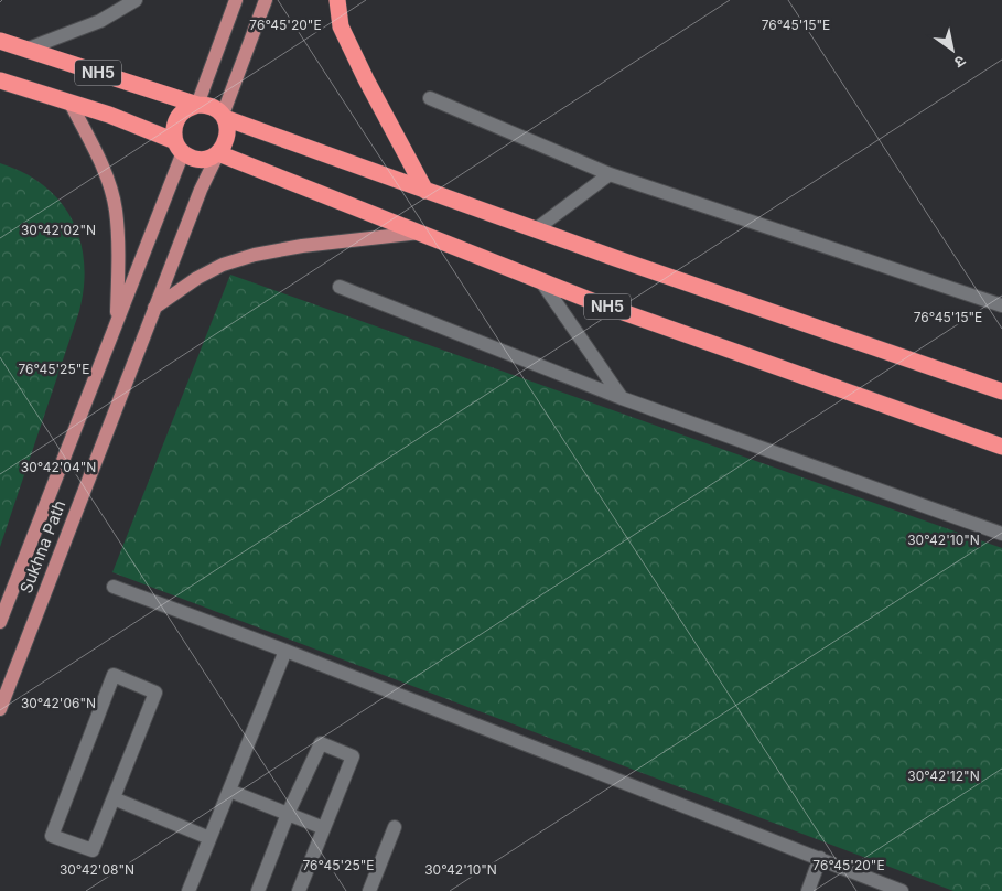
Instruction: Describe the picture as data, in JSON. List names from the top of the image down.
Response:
{
  "streets": {
    "highway": ["NH5"],
    "main road": ["Sukhna Path"]
  },
  "crossings": [
    ["NH5", "Sukhna Path"]
  ],
  "north": "bottom right",
  "coordinates": [
    "76°45'20\"E",
    "76°45'15\"E",
    "30°42'02\"N",
    "76°45'25\"E",
    "30°42'04\"N",
    "30°42'10\"N",
    "30°42'06\"N",
    "30°42'12\"N",
    "30°42'08\"N"
  ]
}
